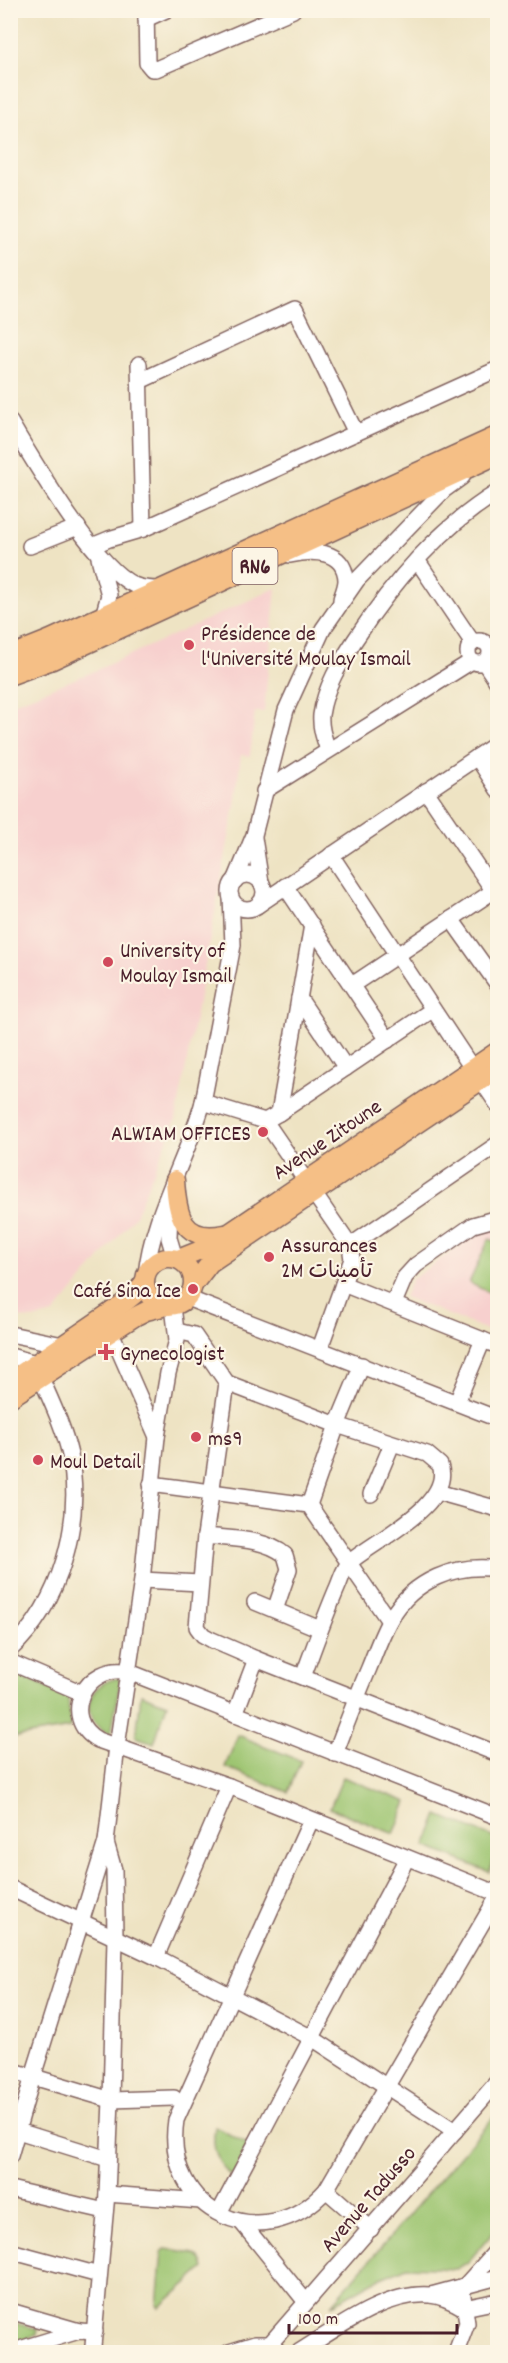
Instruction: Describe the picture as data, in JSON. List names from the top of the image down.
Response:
{
  "streets": {
    "highway": ["RN6"],
    "main road": ["Avenue Zitoune"],
    "street": ["Avenue Tadusso"]
  },
  "places": {
    "other": [
      "Présidence de l'Université Moulay Ismail",
      "University of Moulay Ismail",
      "ALWIAM OFFICES",
      "Assurances 2M تأمينات",
      "Café Sina Ice",
      "ms9",
      "Moul Detail"
    ],
    "health": ["Gynecologist"]
  },
  "scale_bar": "100 m"
}
